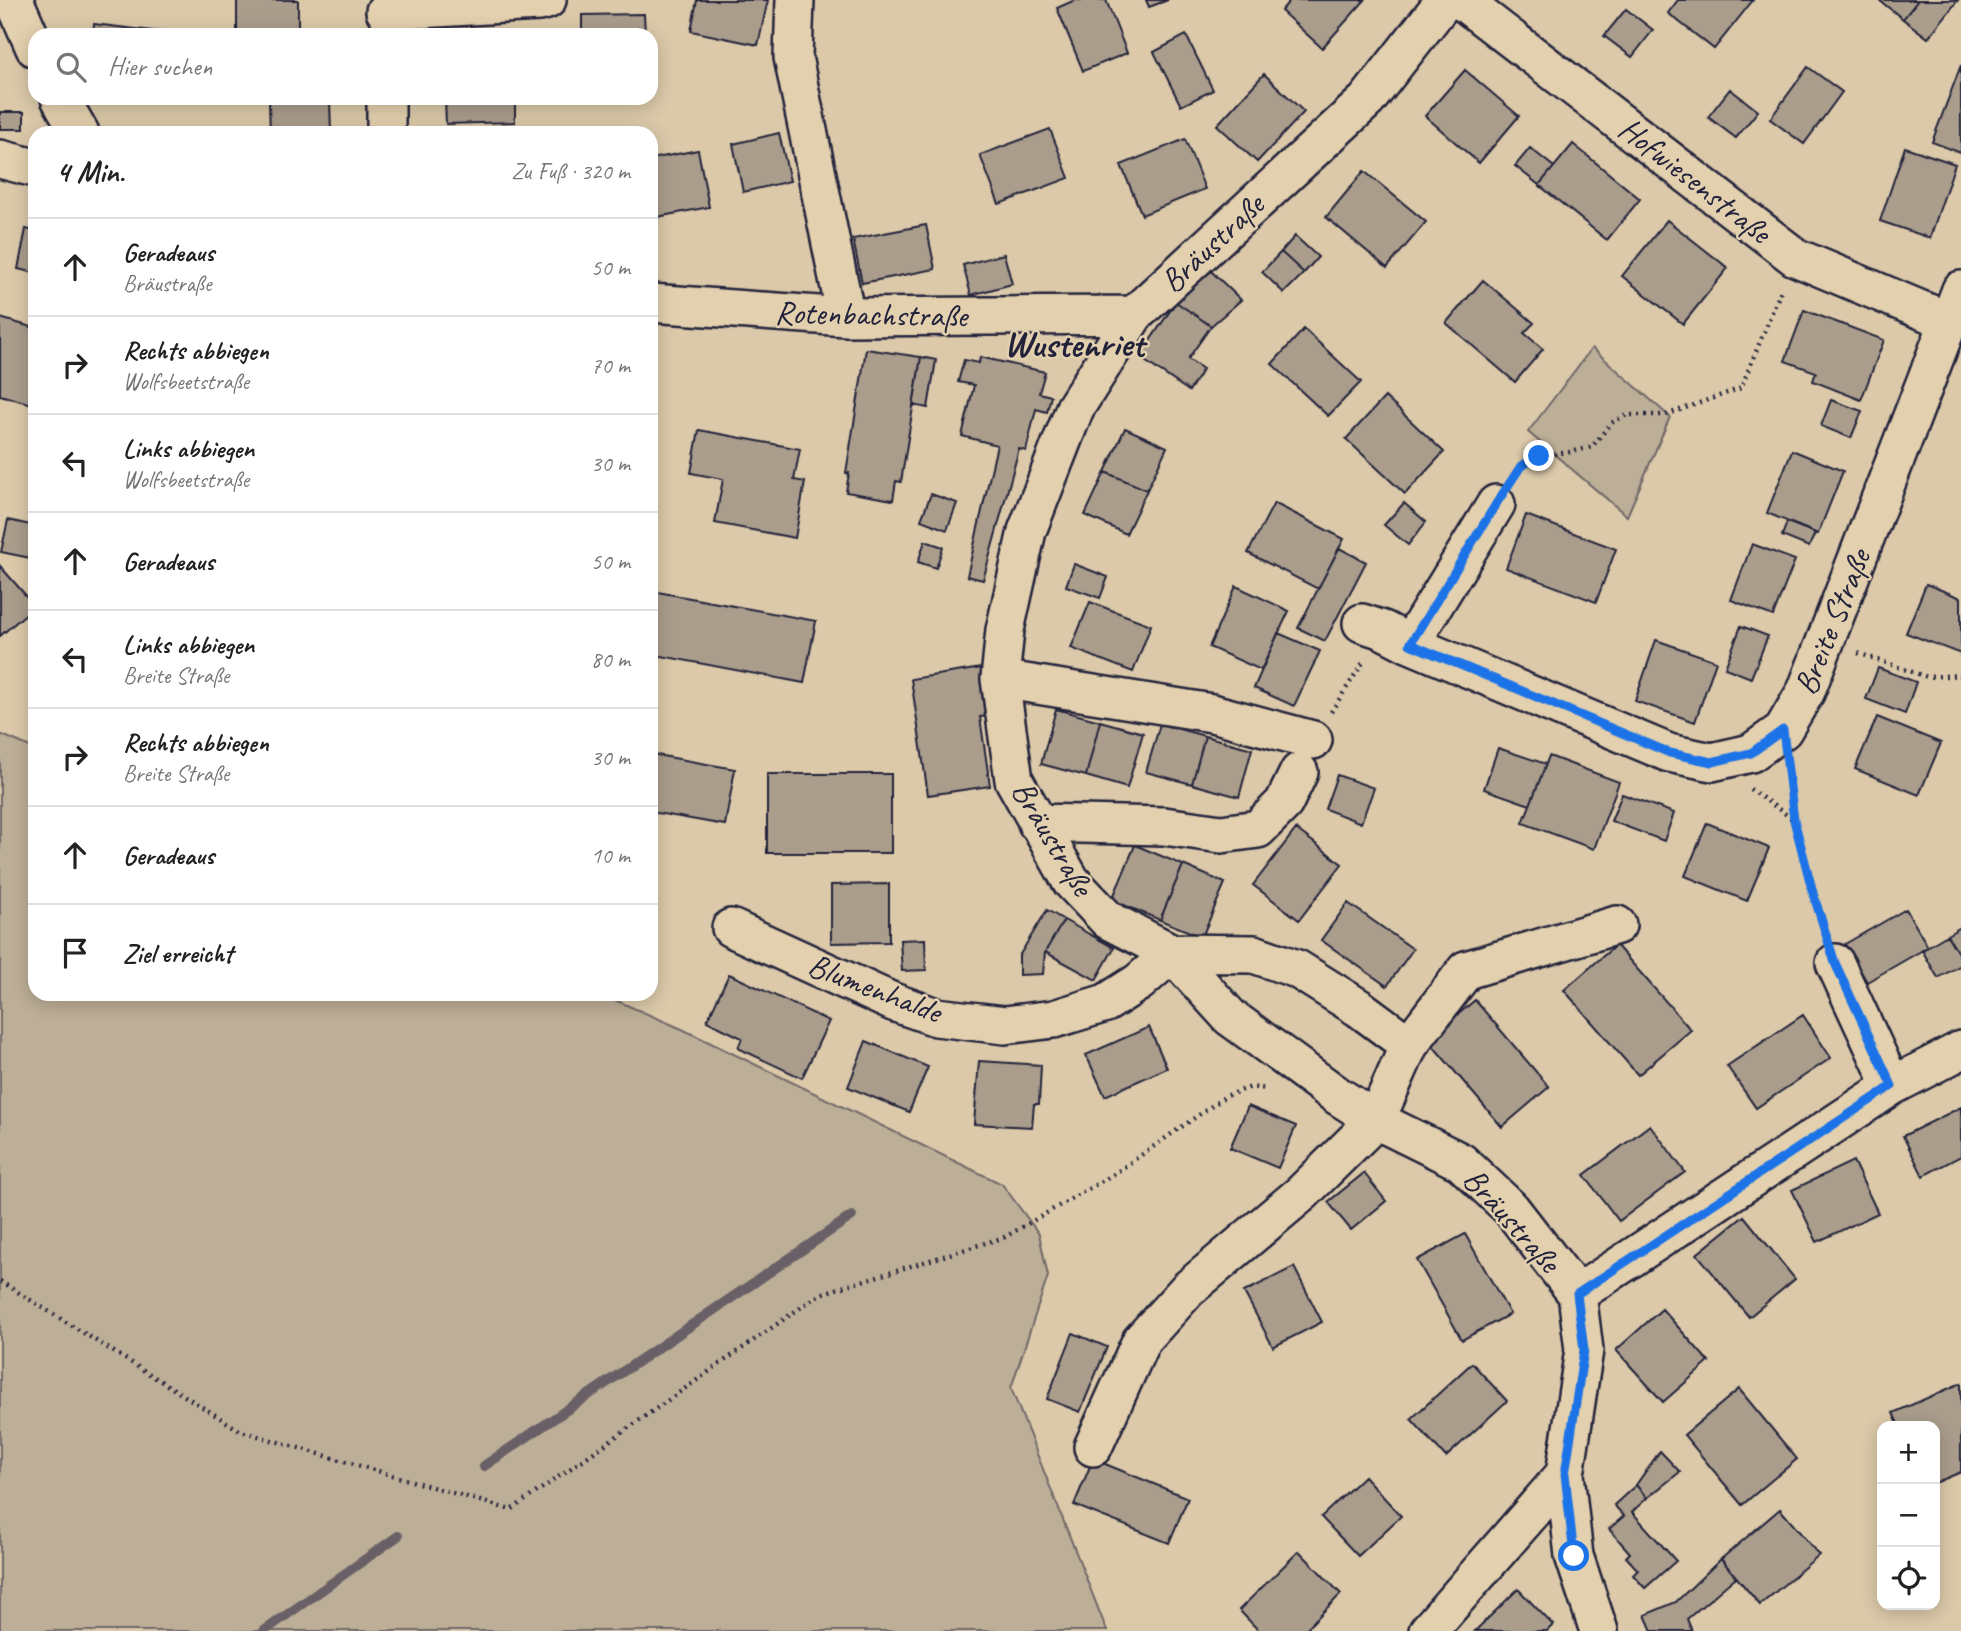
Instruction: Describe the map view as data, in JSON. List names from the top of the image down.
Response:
{
  "streets": {
    "street": [
      "Hofwiesenstraße",
      "Bräustraße",
      "Rotenbachstraße",
      "Breite Straße",
      "Blumenhalde"
    ]
  },
  "crossings": [
    ["Hofwiesenstraße", "Breite Straße"],
    ["Bräustraße", "Rotenbachstraße"],
    ["Bräustraße", "Blumenhalde"]
  ],
  "districts": ["Wustenriet"],
  "page": {
    "search": "Hier suchen",
    "heading": ["4 Min.", "Zu Fuß · 320 m"],
    "list": [
      ["Geradeaus", "Bräustraße", "50 m"],
      ["Rechts abbiegen", "Wolfsbeetstraße", "70 m"],
      ["Links abbiegen", "Wolfsbeetstraße", "30 m"],
      ["Geradeaus", "50 m"],
      ["Links abbiegen", "Breite Straße", "80 m"],
      ["Rechts abbiegen", "Breite Straße", "30 m"],
      ["Geradeaus", "10 m"],
      "Ziel erreicht"
    ],
    "map_buttons": ["+", "−"]
  }
}
